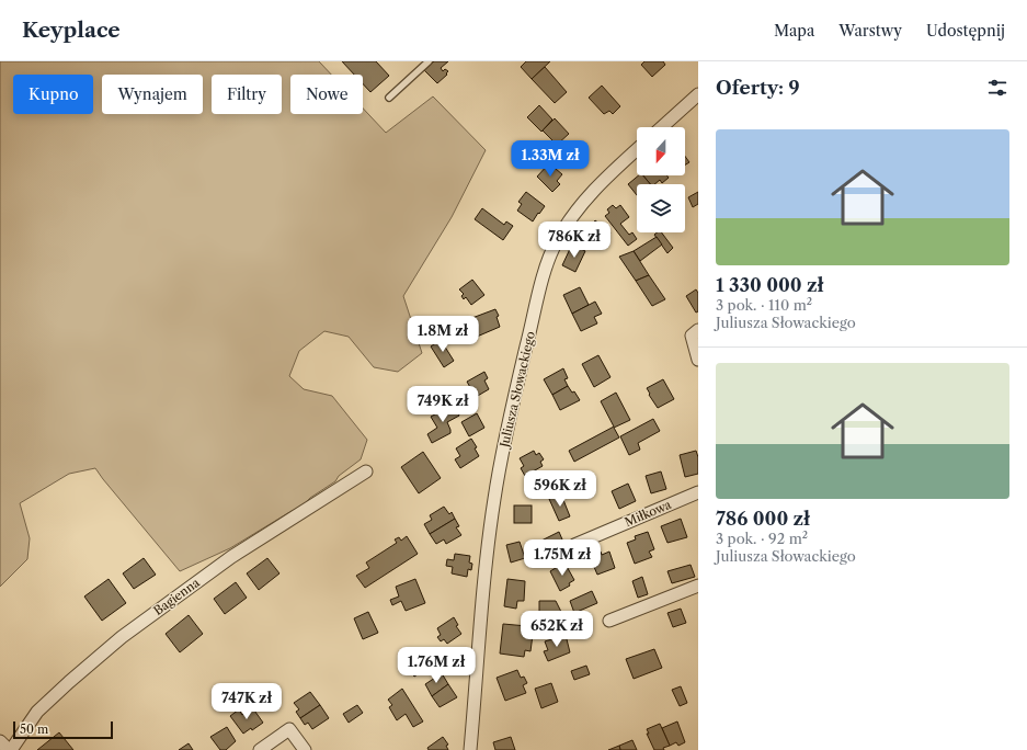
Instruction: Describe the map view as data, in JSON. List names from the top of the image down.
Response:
{
  "streets": {
    "street": ["Juliusza Słowackiego", "Miłkowa", "Bagienna"]
  },
  "scale_bar": "50 m",
  "north": "bottom",
  "page": {
    "header": "Keyplace",
    "nav": ["Mapa", "Warstwy", "Udostępnij"],
    "heading": "Oferty: 9",
    "chip": [
      "Kupno",
      "Wynajem",
      "Filtry",
      "Nowe"
    ],
    "list": [
      {
        "name": "1 330 000 zł",
        "note": "3 pok. · 110 m² · Juliusza Słowackiego"
      },
      {
        "name": "786 000 zł",
        "note": "3 pok. · 92 m² · Juliusza Słowackiego"
      }
    ],
    "price": [
      "1.33M zł",
      "786K zł",
      "1.8M zł",
      "749K zł",
      "596K zł",
      "1.75M zł",
      "652K zł",
      "1.76M zł",
      "747K zł"
    ],
    "scale": "50 m"
  }
}
